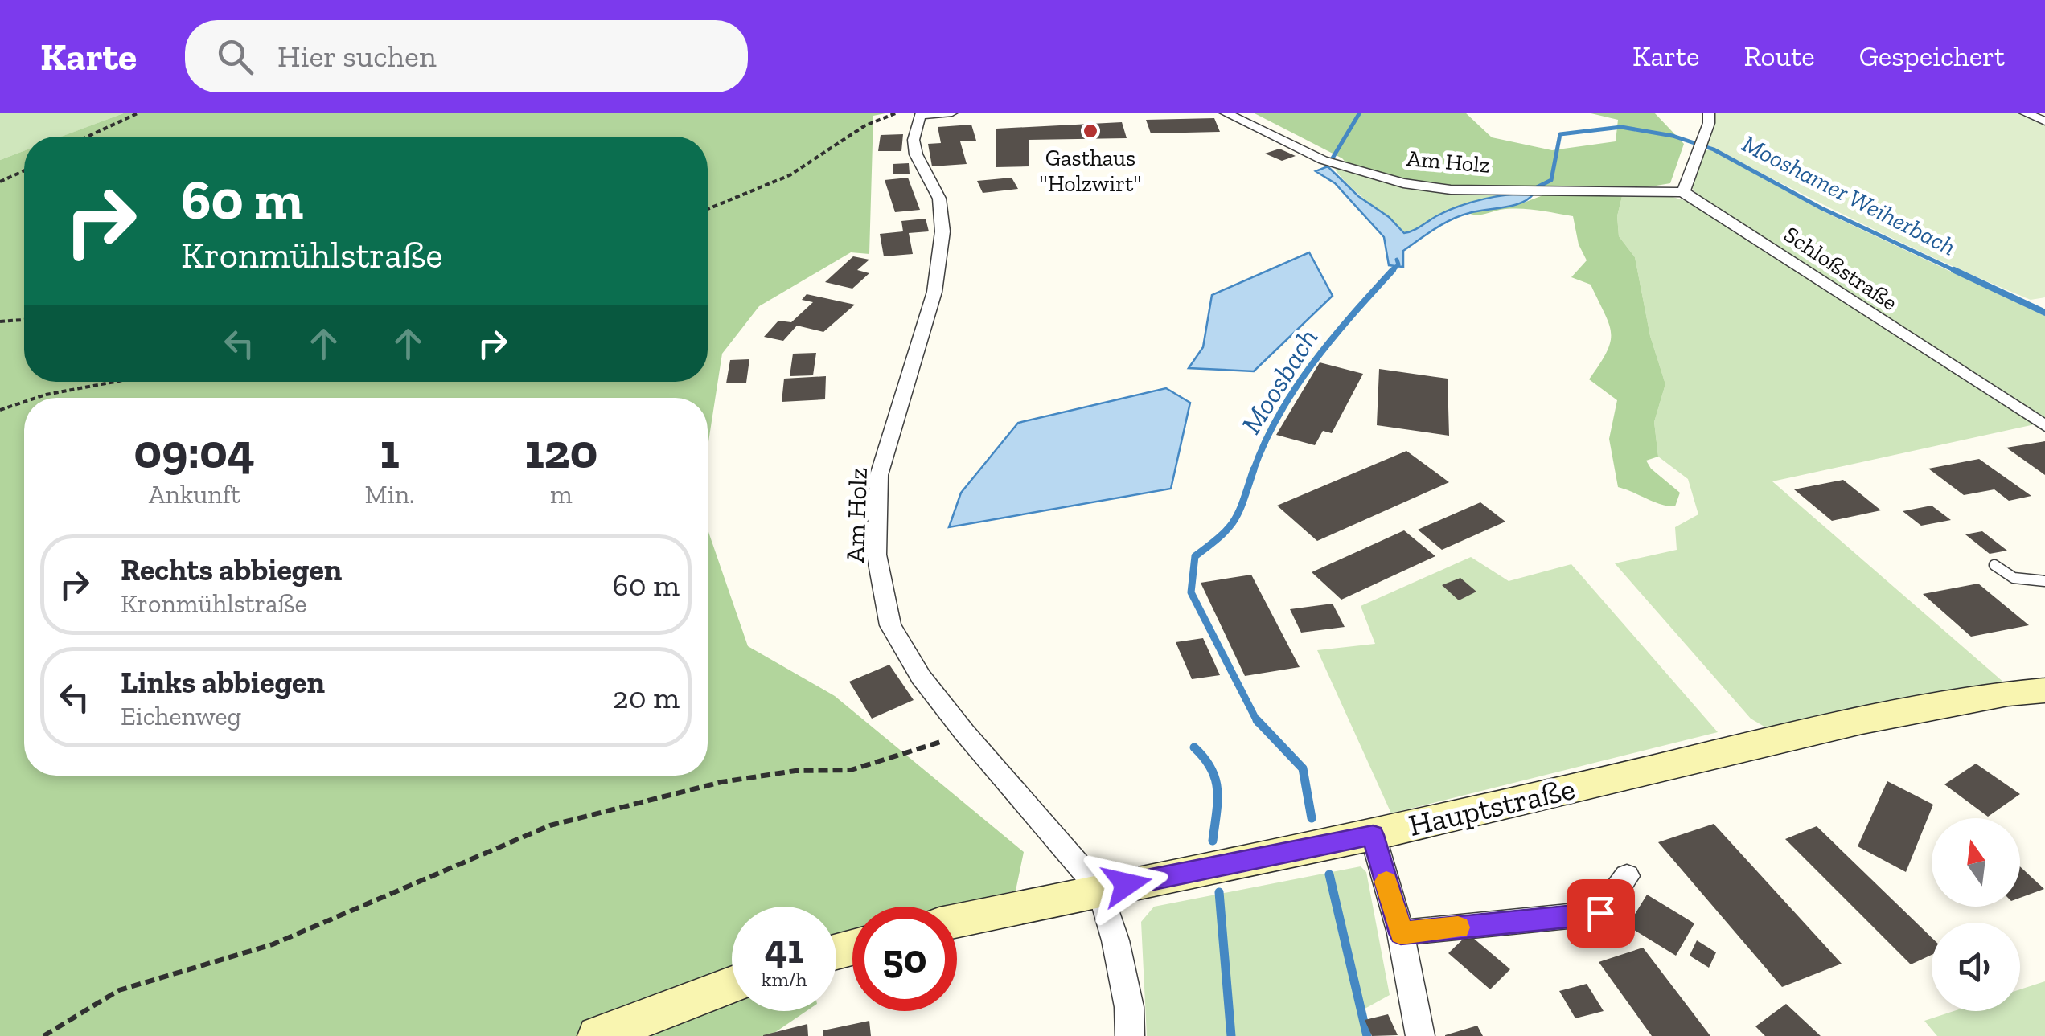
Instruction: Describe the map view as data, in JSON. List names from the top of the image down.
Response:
{
  "streets": {
    "main road": ["Hauptstraße"],
    "street": ["Am Holz", "Schloßstraße"]
  },
  "crossings": [
    ["Am Holz", "Schloßstraße"],
    ["Am Holz", "Hauptstraße"]
  ],
  "water": ["Mooshamer Weiherbach", "Moosbach"],
  "places": ["Gasthaus \"Holzwirt\""],
  "north": "top",
  "page": {
    "header": "Karte",
    "search": "Hier suchen",
    "nav": ["Karte", "Route", "Gespeichert"],
    "turn": ["60 m", "Kronmühlstraße"],
    "eta": [
      "09:04",
      "Ankunft",
      "1",
      "Min.",
      "120",
      "m"
    ],
    "list": [
      {
        "name": "Rechts abbiegen",
        "note": "Kronmühlstraße",
        "value": "60 m"
      },
      {
        "name": "Links abbiegen",
        "note": "Eichenweg",
        "value": "20 m"
      }
    ],
    "speed": "41 km/h",
    "limit": "50"
  }
}
